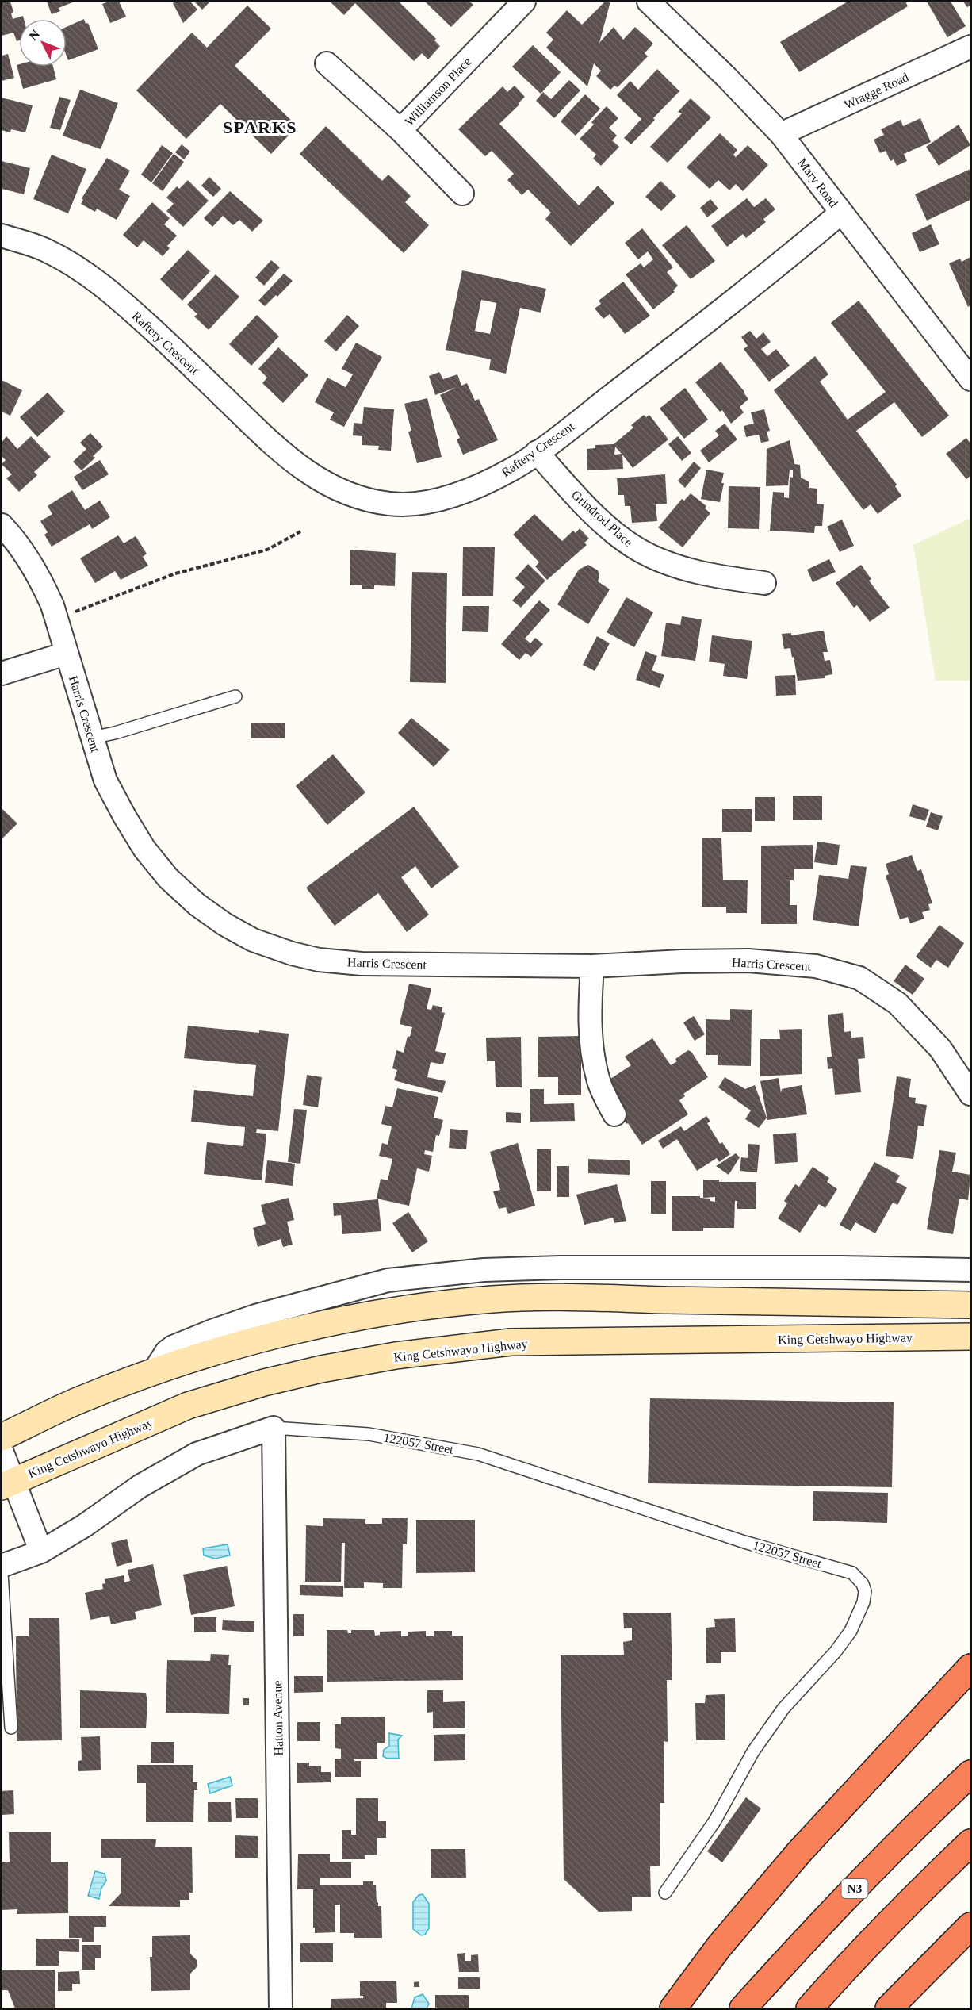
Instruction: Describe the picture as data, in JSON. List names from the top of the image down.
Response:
{
  "streets": {
    "highway": ["N3"],
    "main road": ["King Cetshwayo Highway"],
    "street": [
      "Wragge Road",
      "Williamson Place",
      "Mary Road",
      "Raftery Crescent",
      "Grindrod Place",
      "Harris Crescent",
      "122057 Street",
      "Hatton Avenue"
    ]
  },
  "crossings": [
    ["Wragge Road", "Mary Road"],
    ["Mary Road", "Raftery Crescent"],
    ["Raftery Crescent", "Grindrod Place"],
    ["122057 Street", "Hatton Avenue"]
  ],
  "districts": ["SPARKS"],
  "north": "top left"
}
